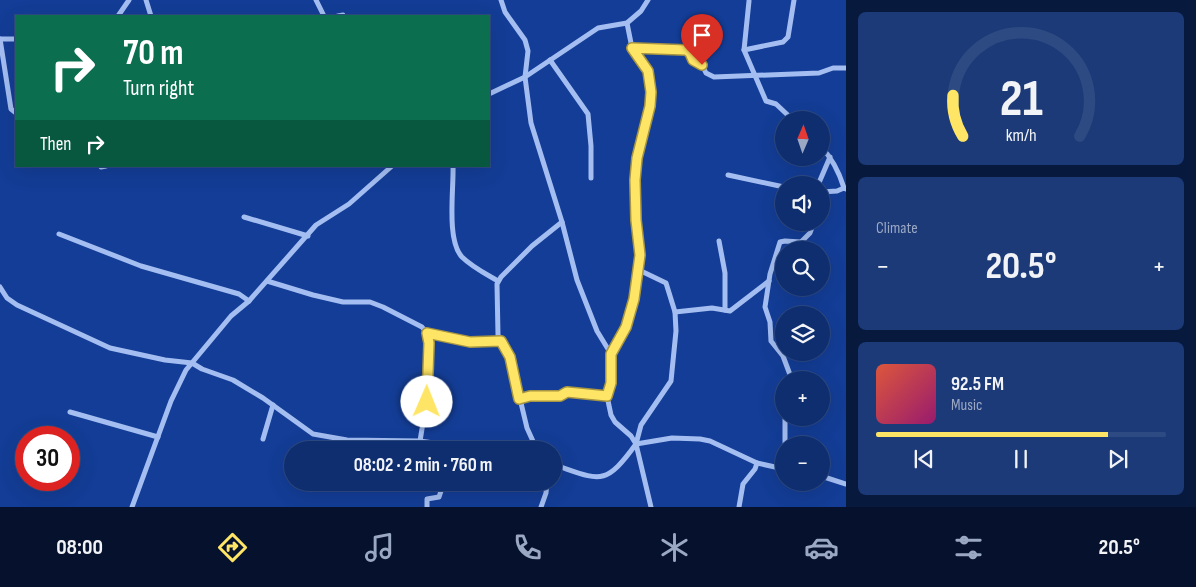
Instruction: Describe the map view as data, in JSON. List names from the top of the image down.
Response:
{
  "north": "top",
  "page": {
    "turn": ["70 m", "Turn right"],
    "map_buttons": ["+", "−"],
    "then": "Then",
    "tile": "Climate",
    "heat": ["−", "20.5°", "+"],
    "song": ["92.5 FM", "Music"],
    "limit": "30",
    "trip": "08:02 · 2 min · 760 m",
    "tabs": ["08:00", "20.5°"],
    "gauge": ["21", "km/h"]
  }
}
